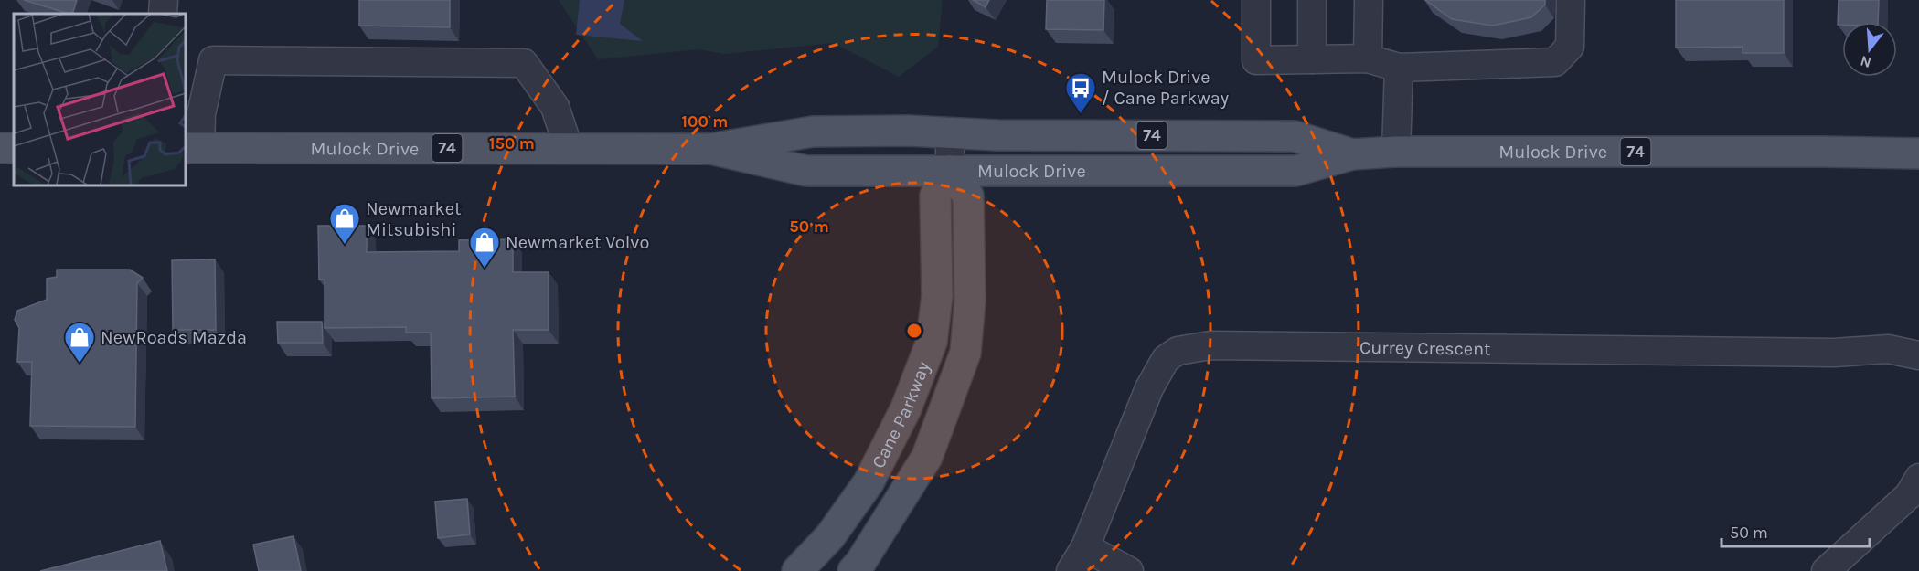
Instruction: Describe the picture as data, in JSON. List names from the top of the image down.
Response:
{
  "streets": {
    "main road": ["74", "Mulock Drive", "Cane Parkway"],
    "street": ["Currey Crescent"]
  },
  "crossings": [
    ["Mulock Drive", "Cane Parkway"]
  ],
  "places": {
    "bus stop": ["Mulock Drive / Cane Parkway"],
    "shop": ["Newmarket Mitsubishi", "Newmarket Volvo", "NewRoads Mazda"]
  },
  "scale_bar": "50 m",
  "north": "bottom",
  "rings": ["100 m", "150 m", "50 m"]
}
